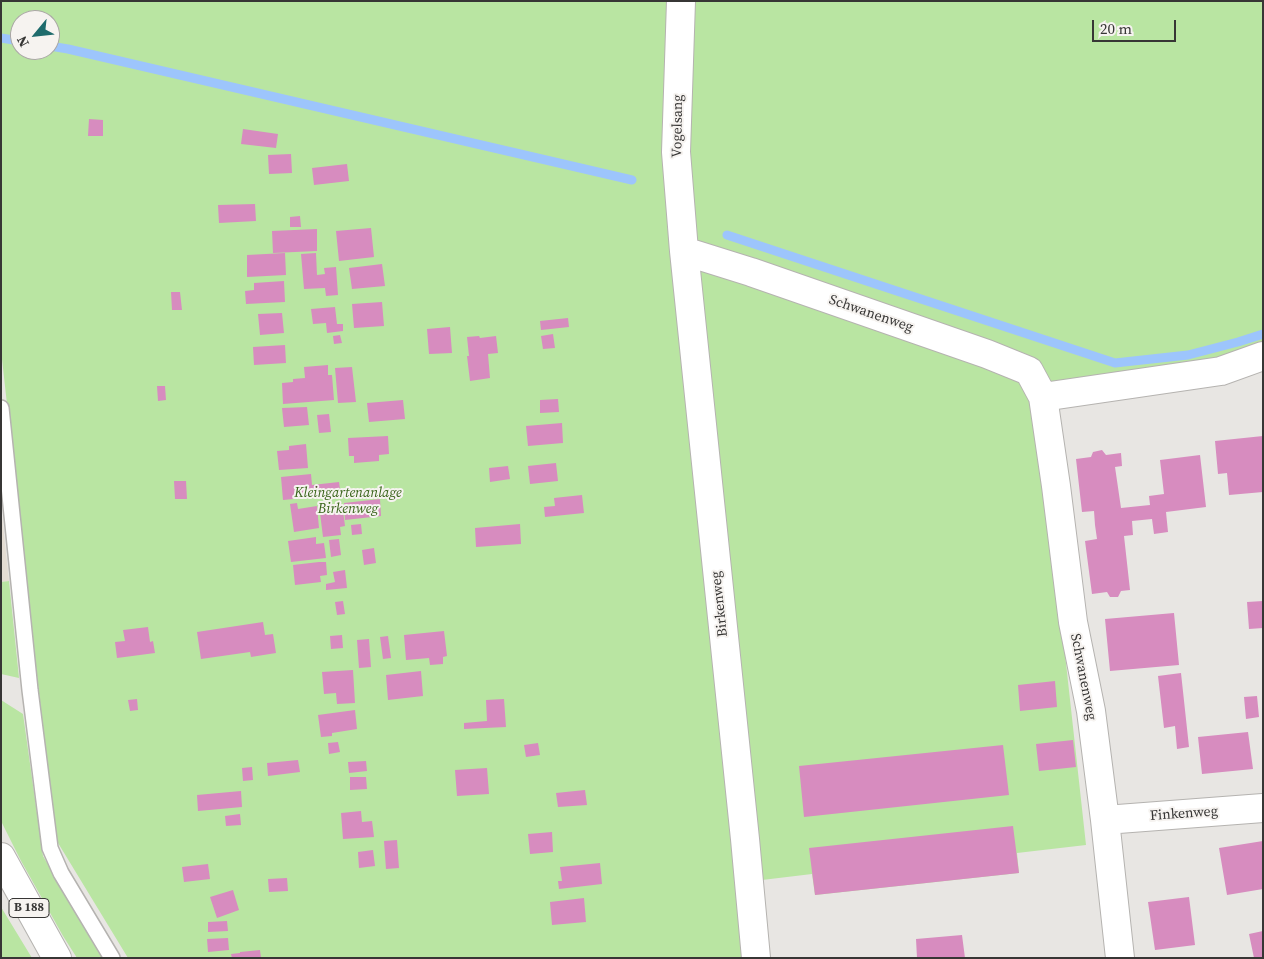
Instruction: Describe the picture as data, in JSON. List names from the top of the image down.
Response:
{
  "streets": {
    "street": [
      "Vogelsang",
      "Schwanenweg",
      "Birkenweg",
      "Finkenweg",
      "B 188"
    ]
  },
  "crossings": [
    ["Vogelsang", "Schwanenweg"],
    ["Vogelsang", "Birkenweg"],
    ["Schwanenweg", "Birkenweg"],
    ["Schwanenweg", "Finkenweg"]
  ],
  "parks": ["Kleingartenanlage Birkenweg"],
  "scale_bar": "20 m",
  "north": "bottom left"
}
